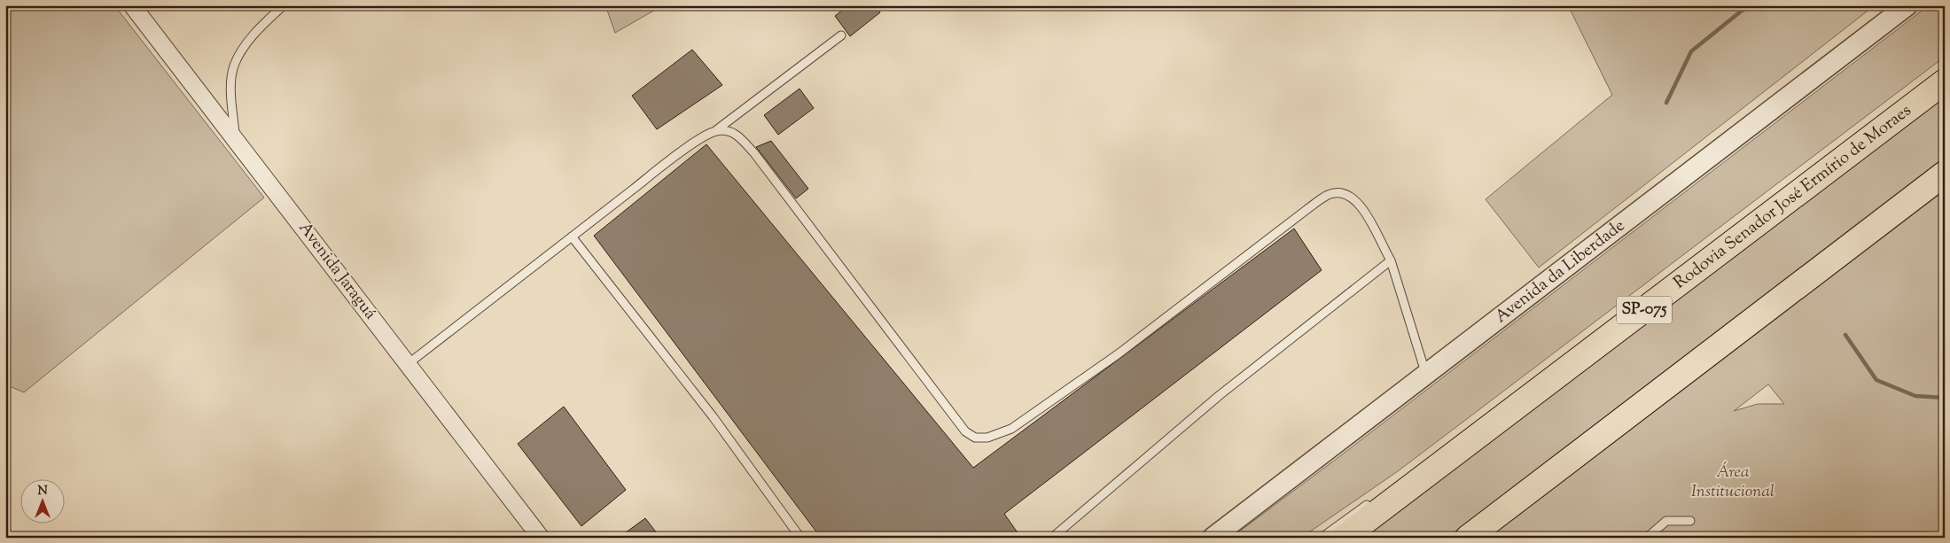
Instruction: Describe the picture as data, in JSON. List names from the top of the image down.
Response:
{
  "streets": {
    "highway": ["Rodovia Senador José Ermírio de Moraes", "SP-075"],
    "street": ["Avenida Jaraguá", "Avenida da Liberdade"]
  },
  "parks": ["Área Institucional"],
  "north": "top"
}
